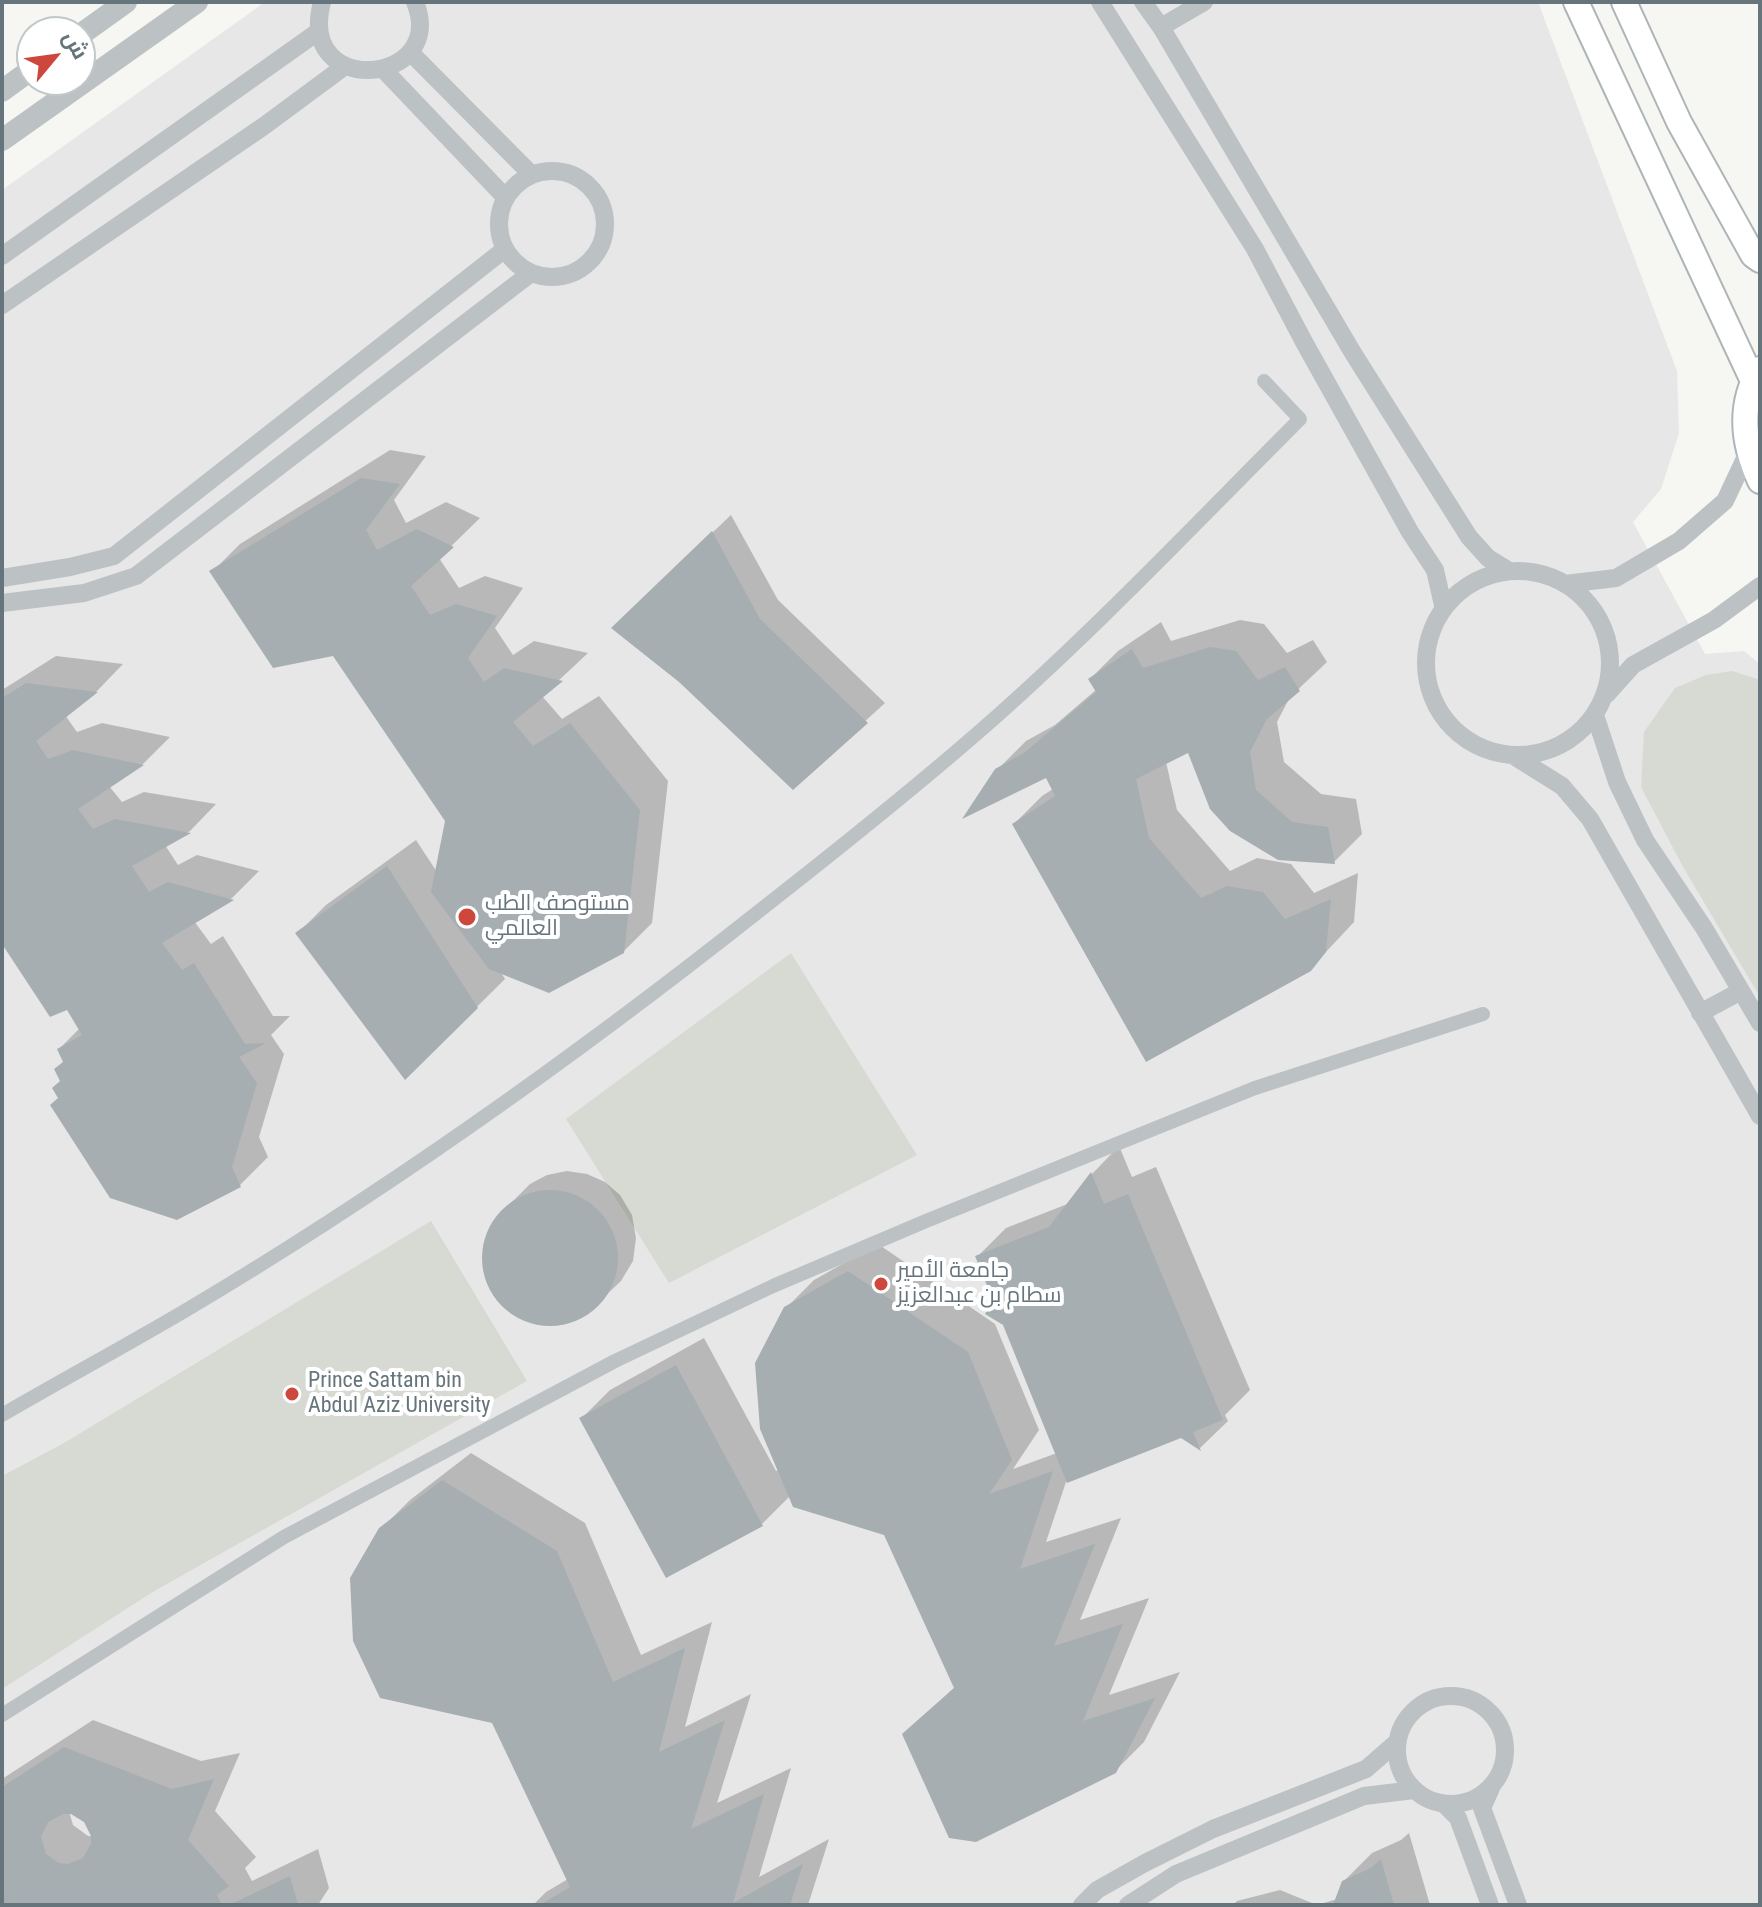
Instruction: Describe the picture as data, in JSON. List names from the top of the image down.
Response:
{
  "places": ["مستوصف الطب العالمي", "جامعة الأمير سطام بن عبدالعزيز", "Prince Sattam bin Abdul Aziz University"],
  "north": "top right"
}
